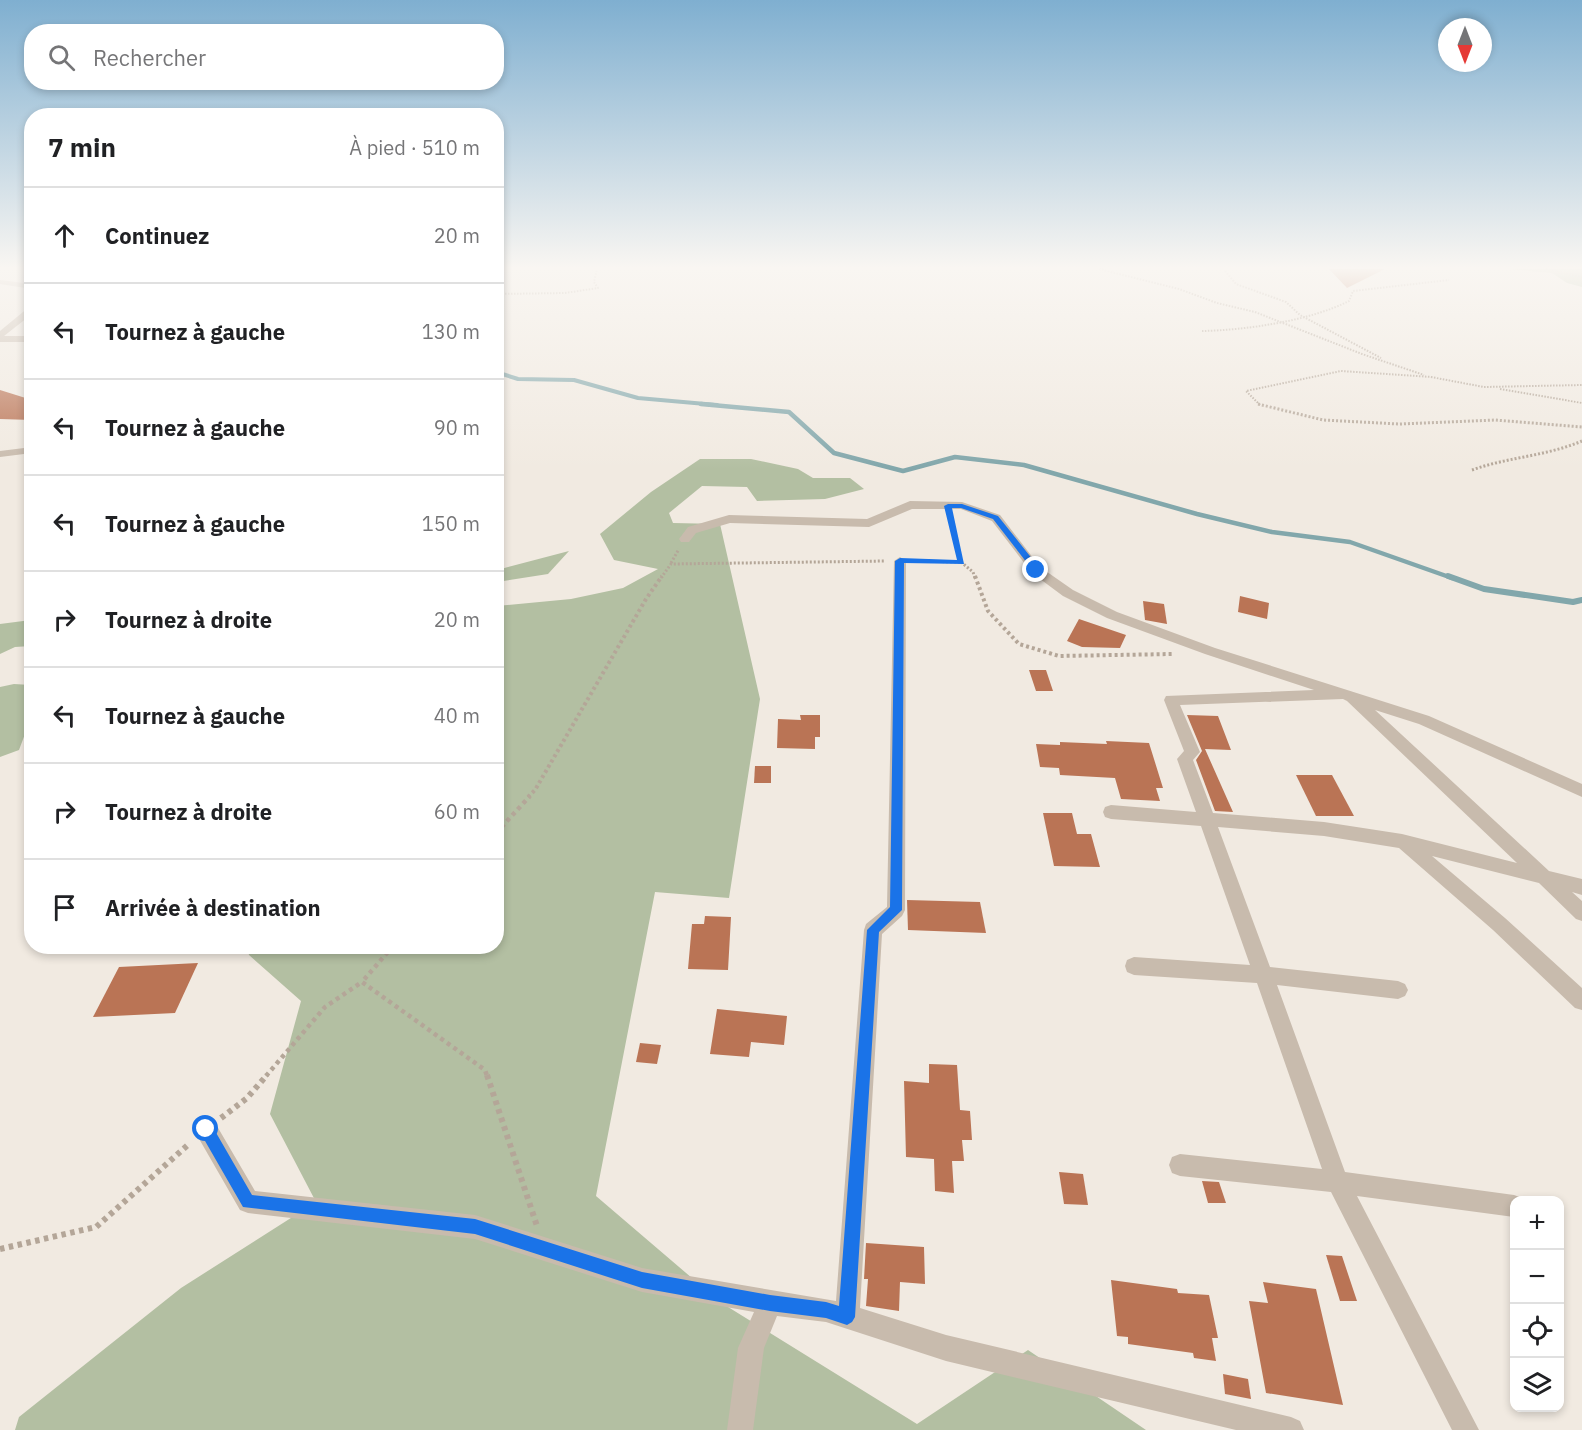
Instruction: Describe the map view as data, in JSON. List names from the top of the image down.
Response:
{
  "north": "bottom",
  "page": {
    "search": "Rechercher",
    "heading": ["7 min", "À pied · 510 m"],
    "list": [
      ["Continuez", "20 m"],
      ["Tournez à gauche", "130 m"],
      ["Tournez à gauche", "90 m"],
      ["Tournez à gauche", "150 m"],
      ["Tournez à droite", "20 m"],
      ["Tournez à gauche", "40 m"],
      ["Tournez à droite", "60 m"],
      "Arrivée à destination"
    ],
    "map_buttons": ["+", "−"]
  }
}
